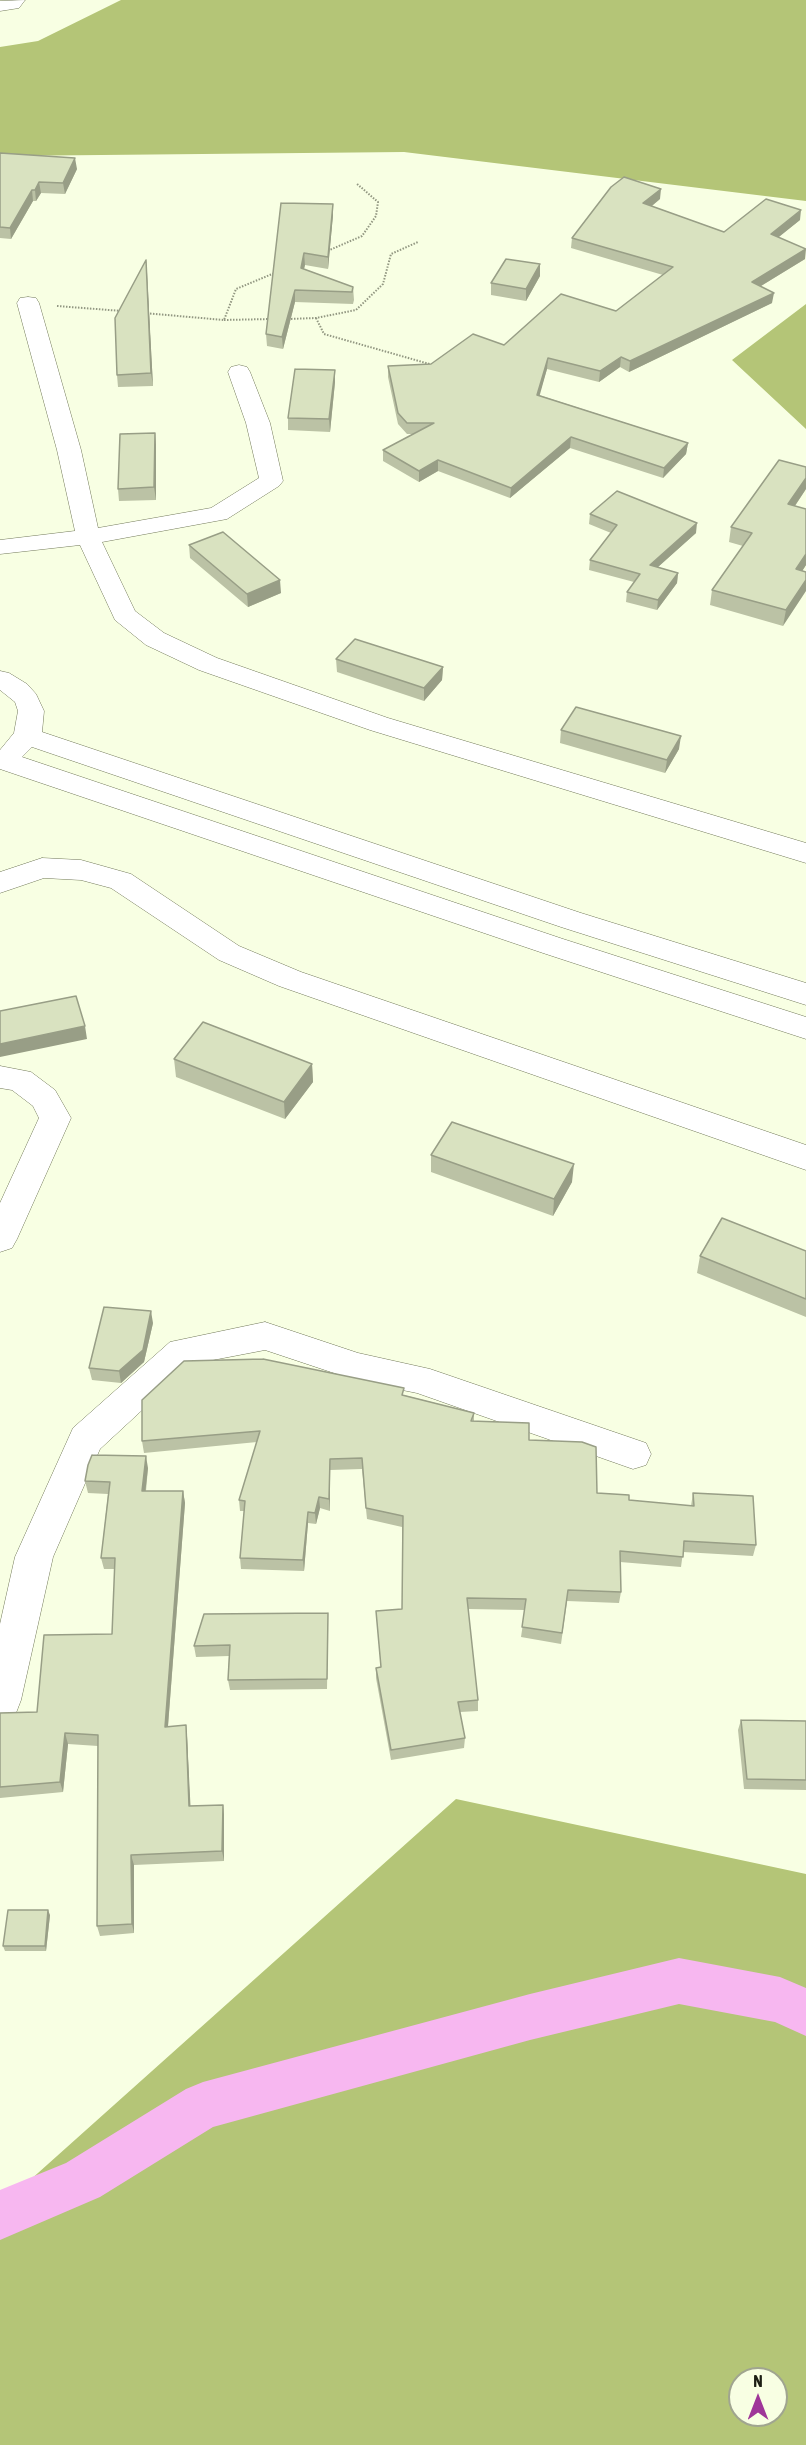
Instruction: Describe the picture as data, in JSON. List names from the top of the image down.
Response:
{
  "north": "top"
}
